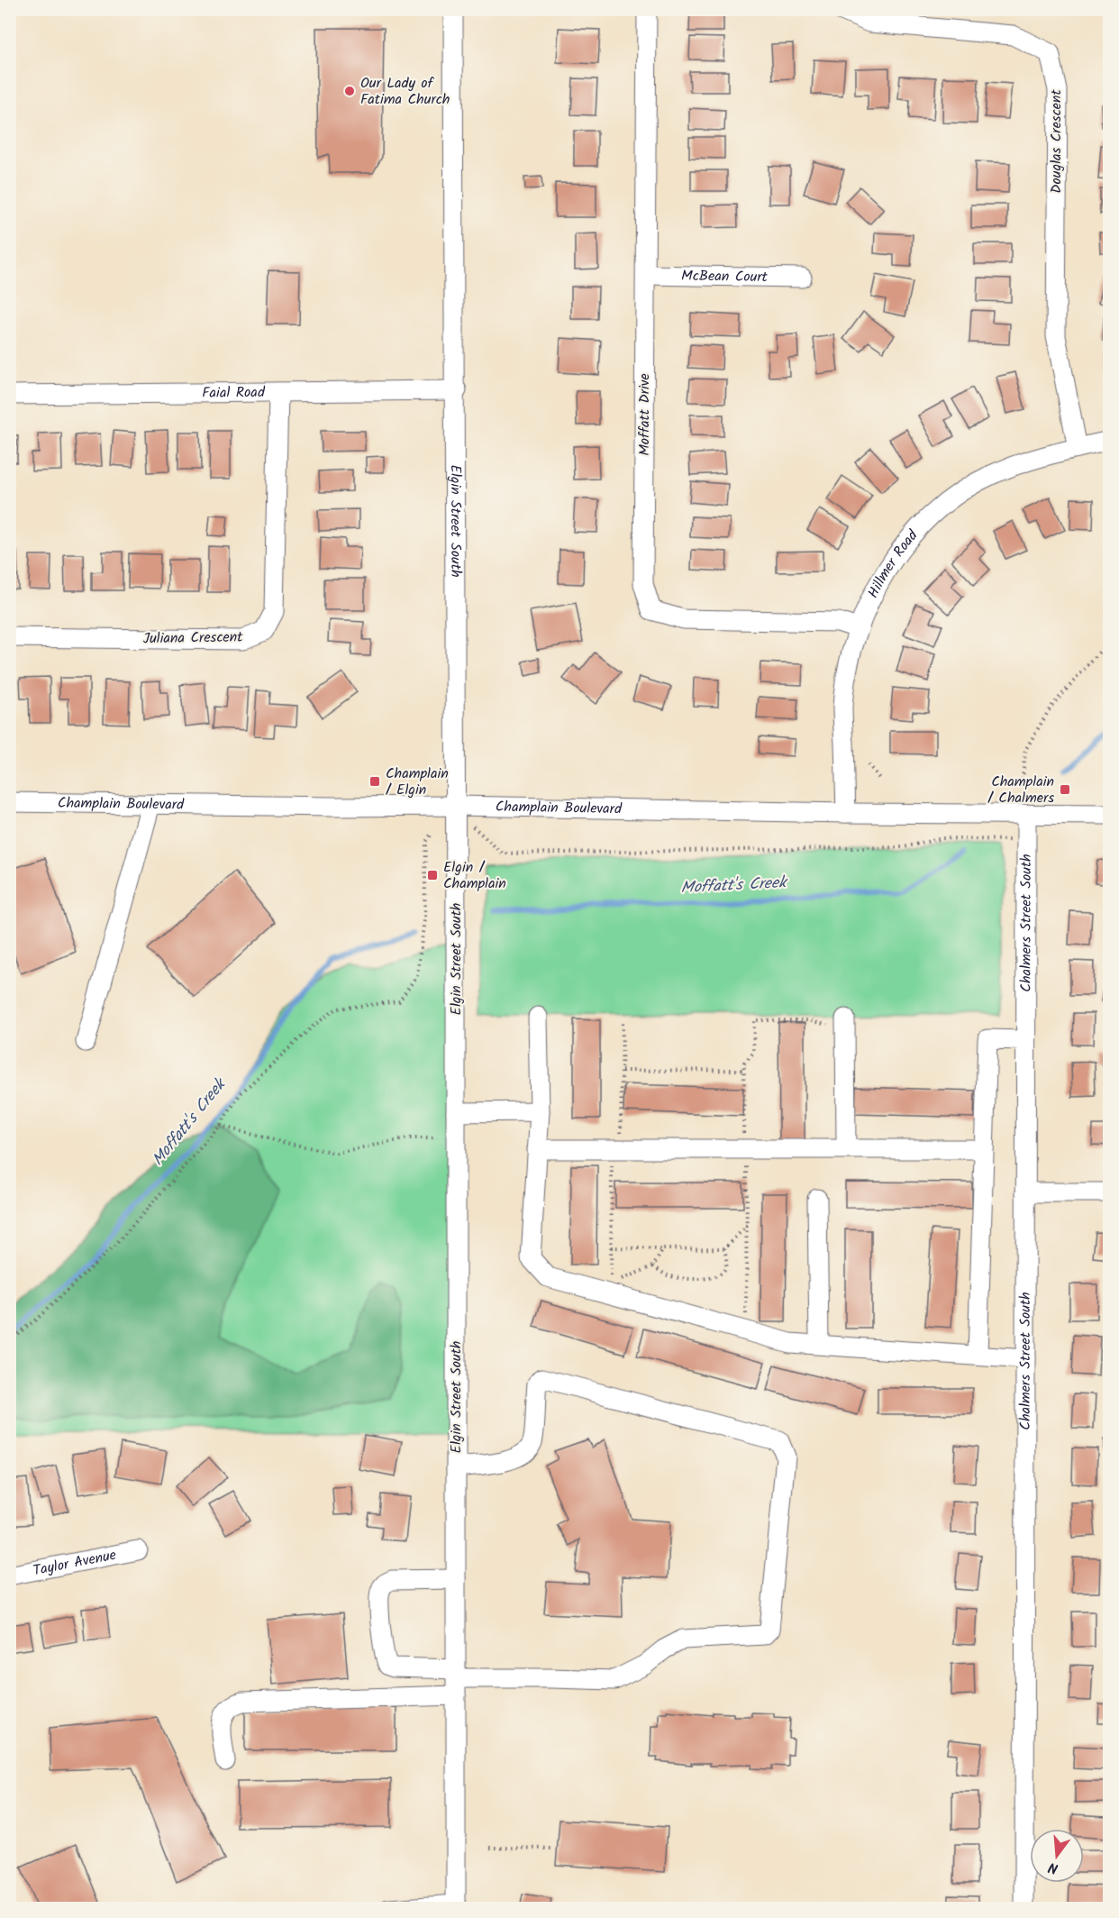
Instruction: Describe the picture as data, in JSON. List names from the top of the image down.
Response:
{
  "streets": {
    "street": [
      "Douglas Crescent",
      "McBean Court",
      "Faial Road",
      "Moffatt Drive",
      "Elgin Street South",
      "Hillmer Road",
      "Juliana Crescent",
      "Champlain Boulevard",
      "Chalmers Street South",
      "Taylor Avenue"
    ]
  },
  "crossings": [
    ["Douglas Crescent", "Hillmer Road"],
    ["McBean Court", "Moffatt Drive"],
    ["Faial Road", "Elgin Street South"],
    ["Faial Road", "Juliana Crescent"],
    ["Moffatt Drive", "Hillmer Road"],
    ["Elgin Street South", "Champlain Boulevard"],
    ["Hillmer Road", "Champlain Boulevard"],
    ["Champlain Boulevard", "Chalmers Street South"]
  ],
  "water": ["Moffatt's Creek"],
  "places": {
    "other": ["Our Lady of Fatima Church"],
    "transit": ["Champlain / Elgin", "Champlain / Chalmers", "Elgin / Champlain"]
  },
  "north": "bottom"
}
